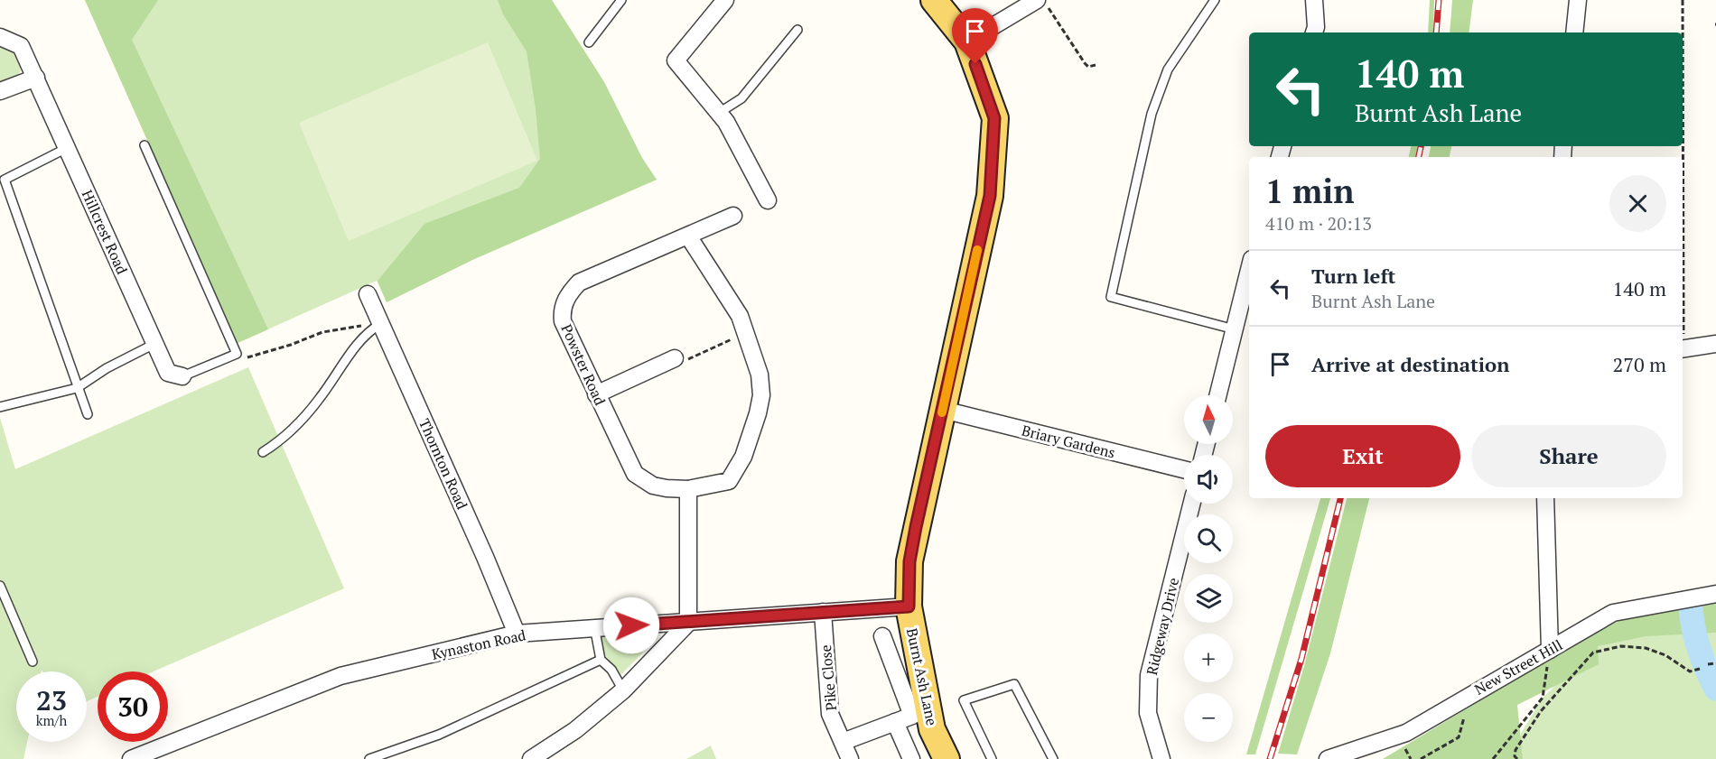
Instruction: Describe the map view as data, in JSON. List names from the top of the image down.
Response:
{
  "streets": {
    "main road": ["Burnt Ash Lane"],
    "street": [
      "Hillcrest Road",
      "Powster Road",
      "Briary Gardens",
      "Thornton Road",
      "Ridgeway Drive",
      "Kynaston Road",
      "New Street Hill",
      "Pike Close"
    ]
  },
  "crossings": [
    ["Briary Gardens", "Burnt Ash Lane"],
    ["Thornton Road", "Kynaston Road"],
    ["Kynaston Road", "Burnt Ash Lane"],
    ["Kynaston Road", "Pike Close"]
  ],
  "north": "top",
  "page": {
    "turn": ["140 m", "Burnt Ash Lane"],
    "heading": ["1 min", "410 m · 20:13"],
    "list": [
      {
        "name": "Turn left",
        "note": "Burnt Ash Lane",
        "value": "140 m"
      },
      {
        "name": "Arrive at destination",
        "value": "270 m"
      }
    ],
    "map_buttons": ["+", "−"],
    "buttons": ["Exit", "Share"],
    "speed": "23 km/h",
    "limit": "30"
  }
}
